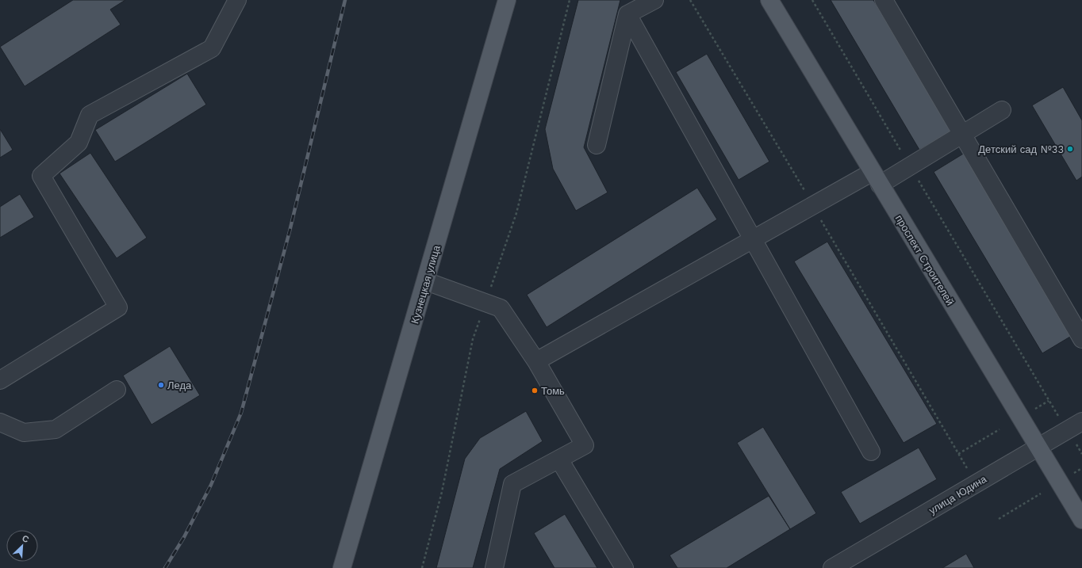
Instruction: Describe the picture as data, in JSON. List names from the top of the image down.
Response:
{
  "streets": {
    "main road": ["проспект Строителей", "Кузнецкая улица"],
    "street": ["улица Юдина"]
  },
  "crossings": [
    ["проспект Строителей", "улица Юдина"]
  ],
  "places": ["Детский сад №33", "Леда", "Томь"],
  "north": "top right"
}
